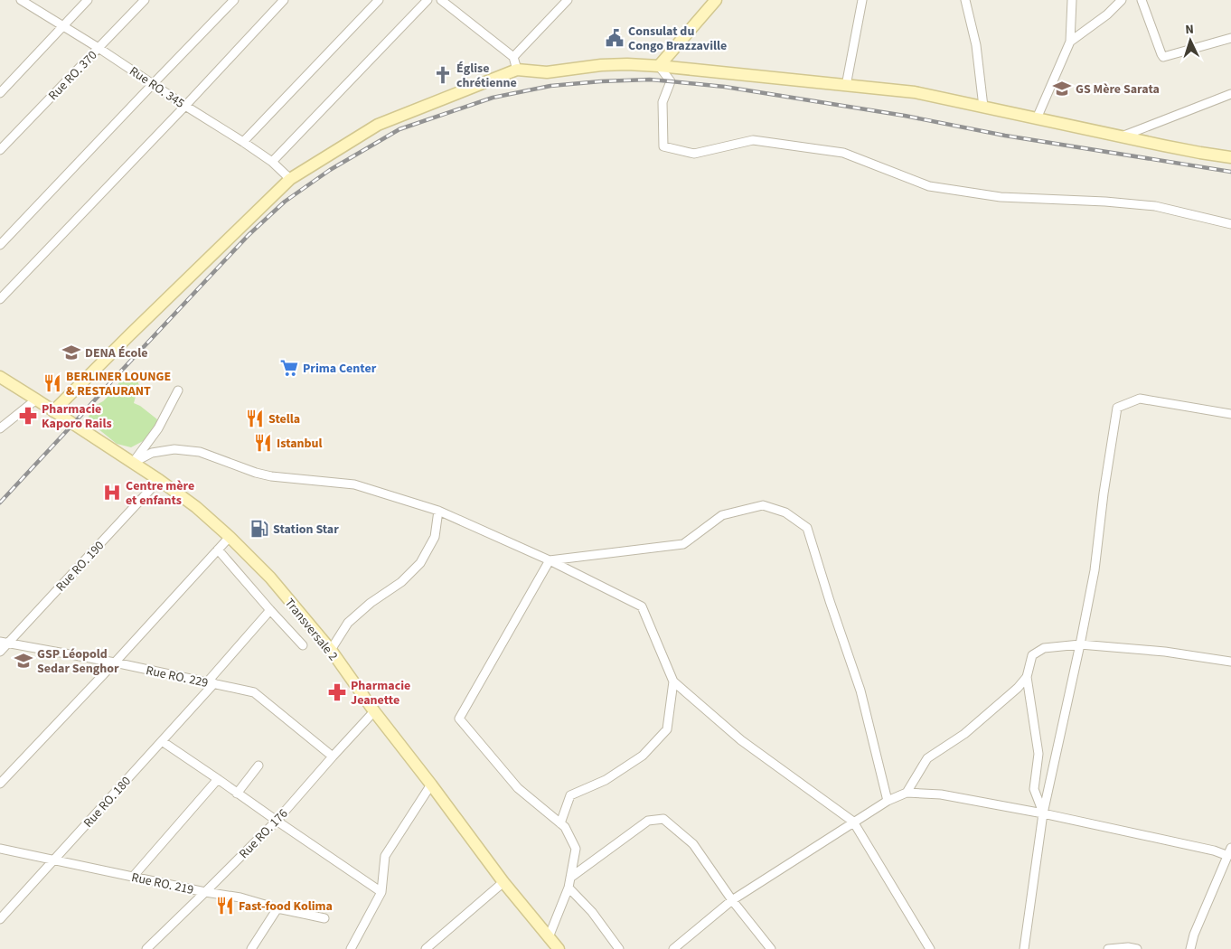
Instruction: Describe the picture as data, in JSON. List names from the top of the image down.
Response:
{
  "streets": {
    "street": [
      "Rue RO. 370",
      "Rue RO. 345",
      "Rue RO. 190",
      "Transversale 2",
      "Rue RO. 229",
      "Rue RO. 180",
      "Rue RO. 176",
      "Rue RO. 219"
    ]
  },
  "crossings": [
    ["Rue RO. 370", "Rue RO. 345"],
    ["Rue RO. 190", "Transversale 2"],
    ["Rue RO. 190", "Rue RO. 229"],
    ["Transversale 2", "Rue RO. 176"],
    ["Rue RO. 229", "Rue RO. 180"],
    ["Rue RO. 229", "Rue RO. 176"],
    ["Rue RO. 180", "Rue RO. 219"],
    ["Rue RO. 176", "Rue RO. 219"]
  ],
  "places": {
    "public building": ["Consulat du Congo Brazzaville"],
    "church": ["Église chrétienne"],
    "school or university": ["GS Mère Sarata", "DENA École", "GSP Léopold Sedar Senghor"],
    "supermarket": ["Prima Center"],
    "restaurant": [
      "BERLINER LOUNGE & RESTAURANT",
      "Stella",
      "Istanbul",
      "Fast-food Kolima"
    ],
    "pharmacy": ["Pharmacie Kaporo Rails", "Pharmacie Jeanette"],
    "hospital": ["Centre mère et enfants"],
    "fuel station": ["Station Star"]
  },
  "north": "top"
}
